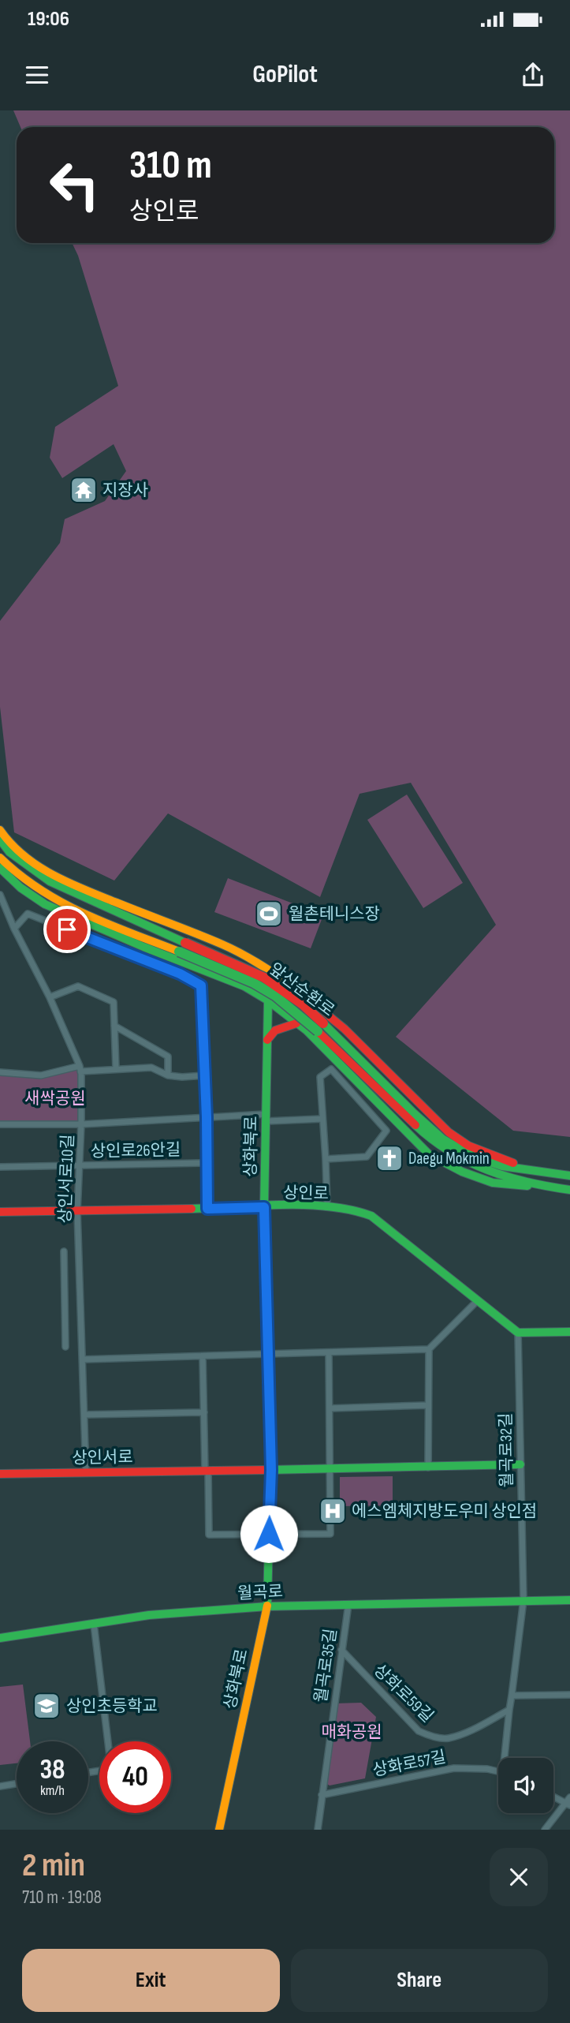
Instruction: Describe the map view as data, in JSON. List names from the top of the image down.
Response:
{
  "streets": {
    "main road": [
      "앞산순환로",
      "상화북로",
      "상인로",
      "상인서로",
      "월곡로"
    ],
    "street": [
      "상인로26안길",
      "상인서로10길",
      "월곡로32길",
      "월곡로35길",
      "상화로59길",
      "상화로57길"
    ]
  },
  "crossings": [
    ["상화북로", "상인로"],
    ["상화북로", "상인서로"],
    ["상화북로", "월곡로"],
    ["상인로26안길", "상인서로10길"],
    ["상인서로10길", "상인로"],
    ["상인서로10길", "상인서로"],
    ["상인로", "월곡로32길"],
    ["월곡로32길", "상인서로"],
    ["월곡로32길", "월곡로"],
    ["월곡로", "월곡로35길"],
    ["월곡로35길", "상화로59길"],
    ["월곡로35길", "상화로57길"],
    ["상화로59길", "상화로57길"]
  ],
  "parks": ["새싹공원", "매화공원"],
  "places": {
    "temple": ["지장사"],
    "sports": ["월촌테니스장"],
    "church": ["Daegu Mokmin"],
    "hospital": ["에스엠체지방도우미 상인점"],
    "school or university": ["상인초등학교"]
  },
  "page": {
    "status": "19:06",
    "header": "GoPilot",
    "turn": ["310 m", "상인로"],
    "speed": "38 km/h",
    "limit": "40",
    "heading": ["2 min", "710 m · 19:08"],
    "buttons": ["Exit", "Share"]
  }
}
